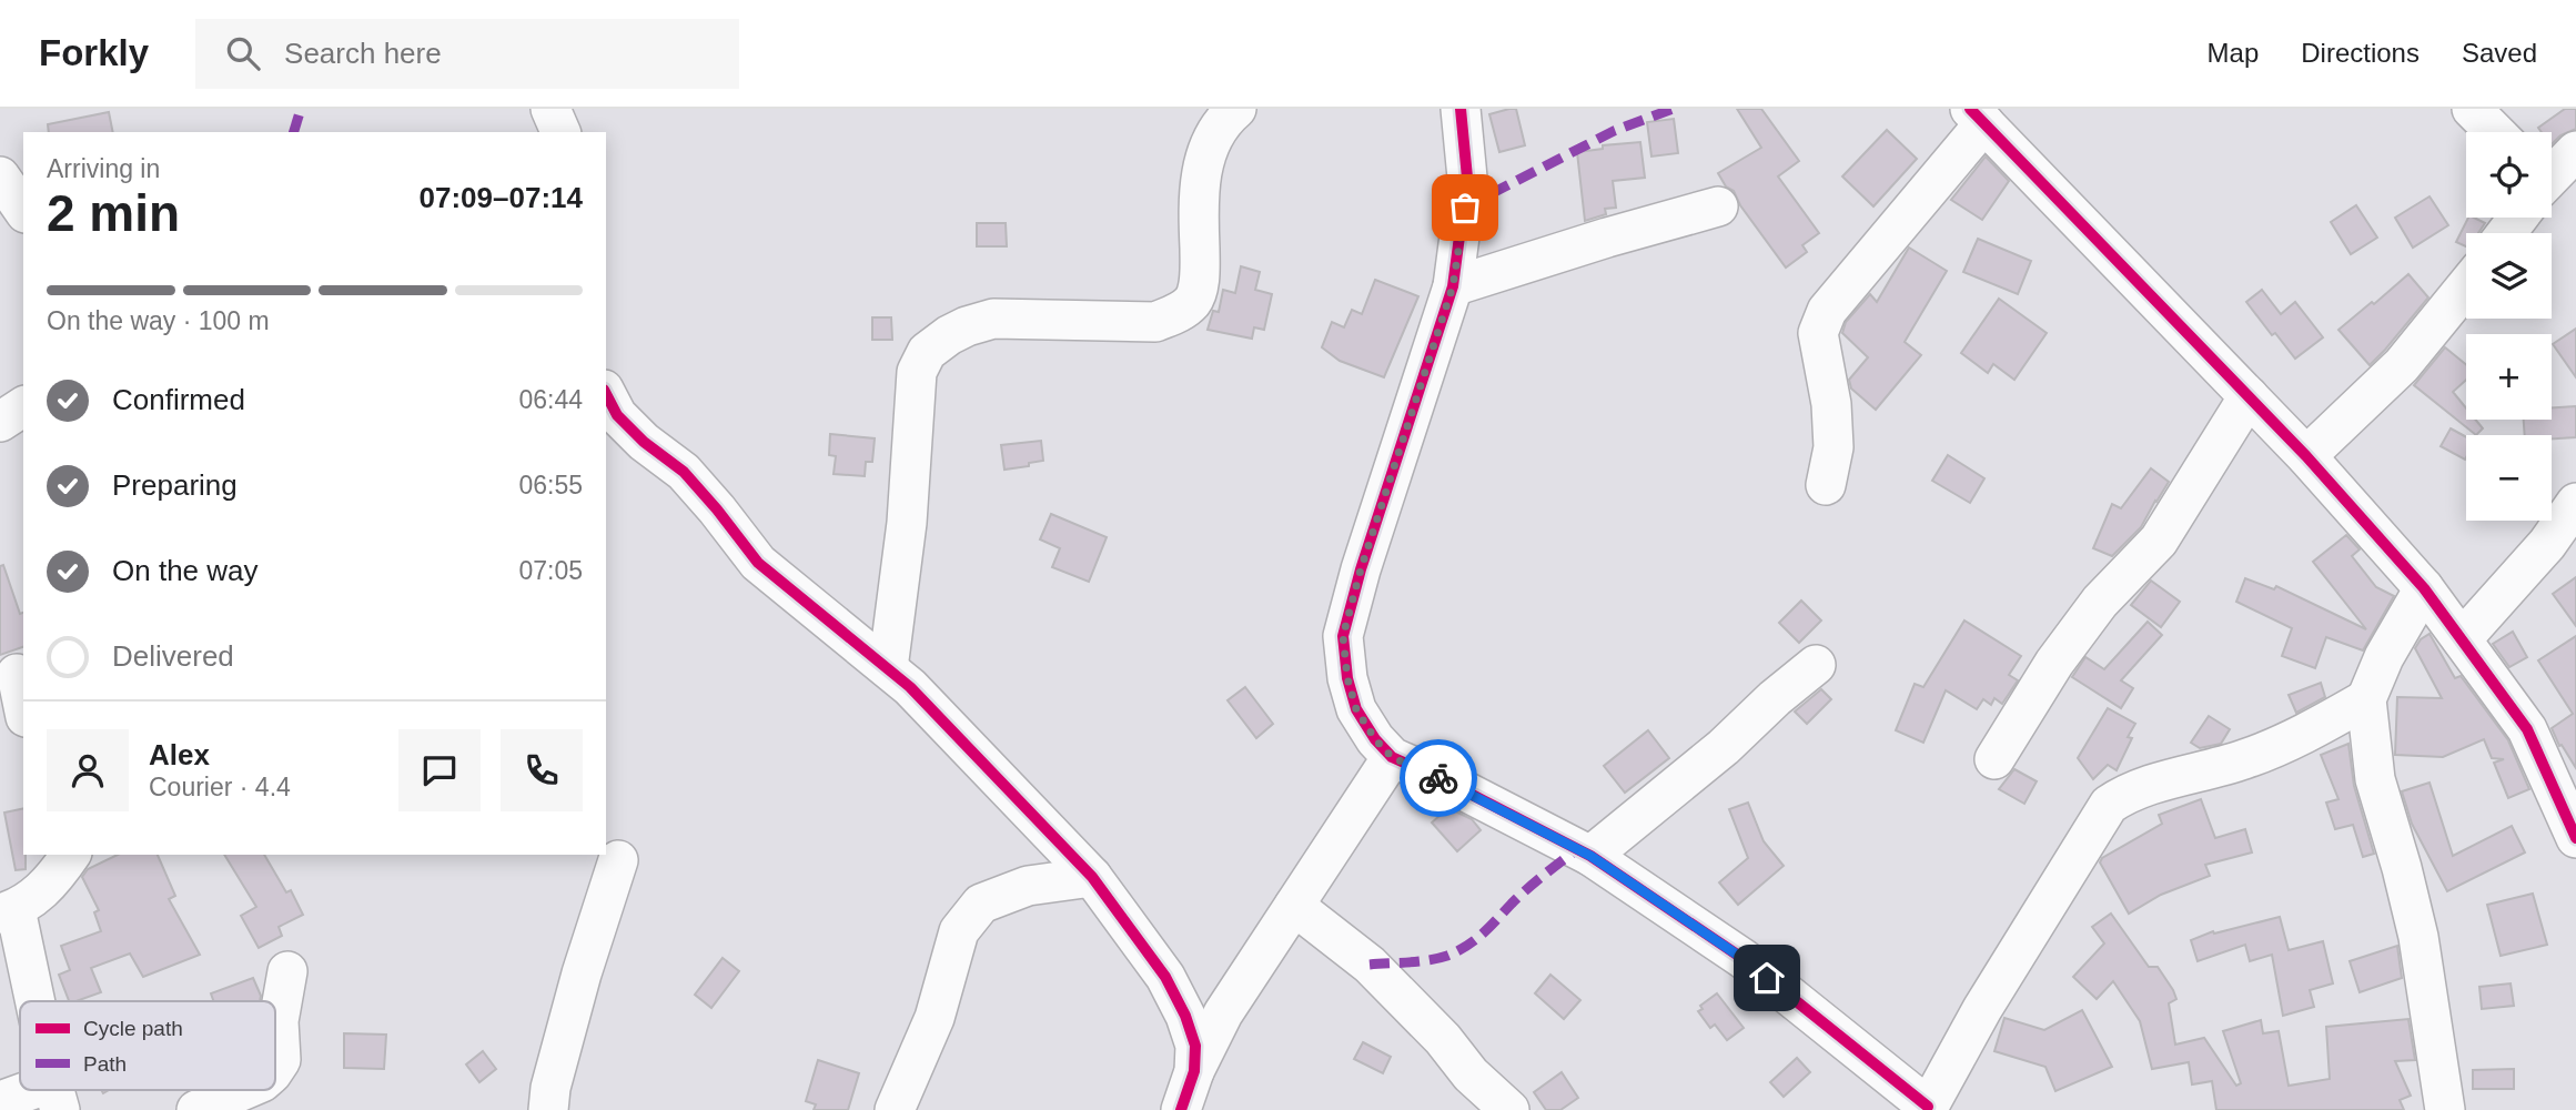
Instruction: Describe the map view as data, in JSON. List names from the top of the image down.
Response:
{
  "legend": ["Cycle path", "Path"],
  "page": {
    "header": "Forkly",
    "search": "Search here",
    "nav": ["Map", "Directions", "Saved"],
    "map_buttons": ["+", "−"],
    "heading": ["2 min", "Arriving in", "07:09–07:14"],
    "panel": ["Alex", "Courier · 4.4"],
    "bar": "On the way · 100 m",
    "list": [
      ["Confirmed", "06:44"],
      ["Preparing", "06:55"],
      ["On the way", "07:05"],
      "Delivered"
    ]
  }
}
